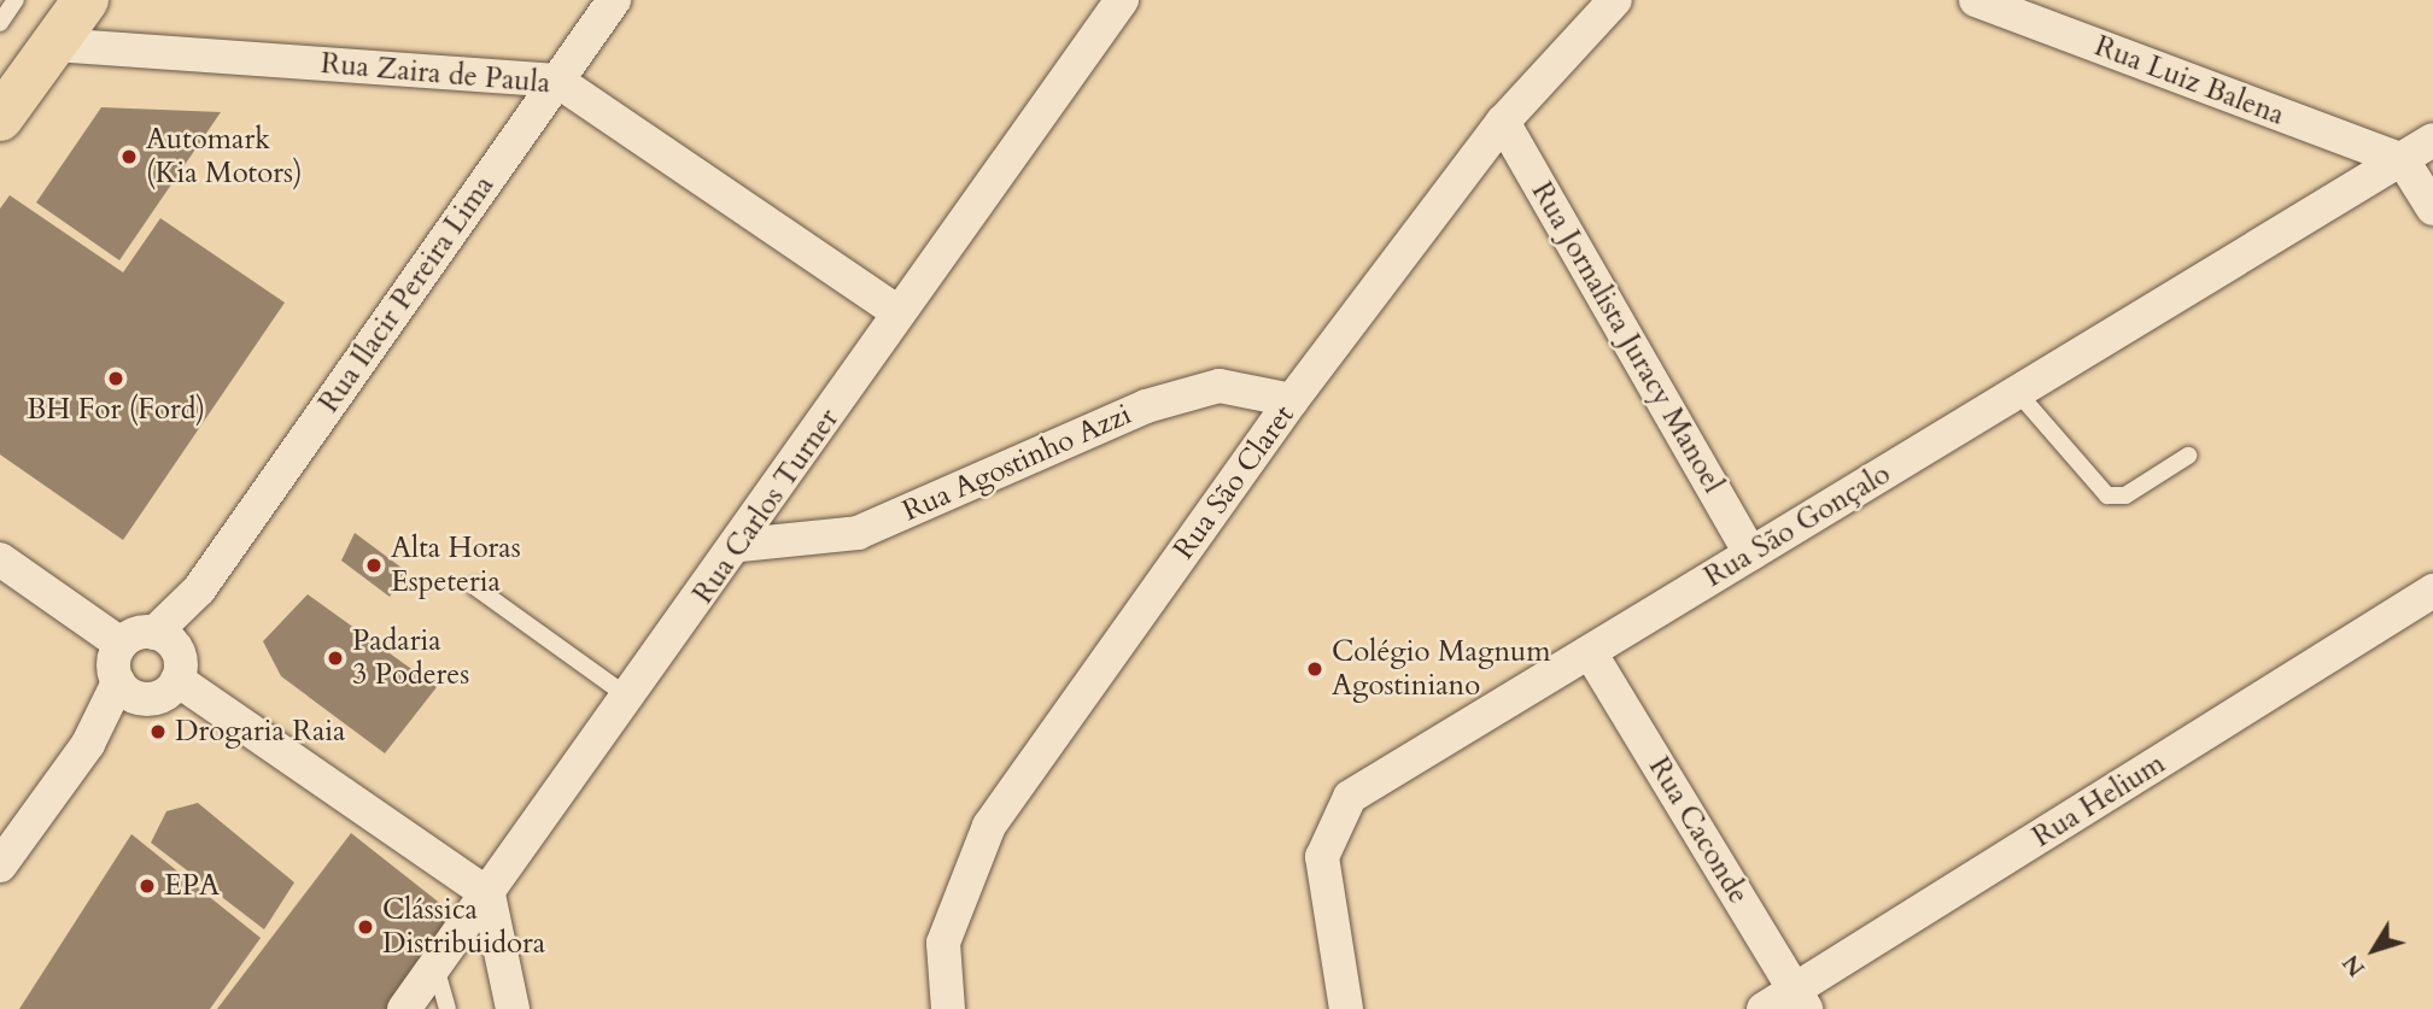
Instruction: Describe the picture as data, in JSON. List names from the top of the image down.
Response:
{
  "streets": {
    "street": [
      "Rua Zaira de Paula",
      "Rua Luiz Balena",
      "Rua Ilacir Pereira Lima",
      "Rua Jornalista Juracy Manoel",
      "Rua Agostinho Azzi",
      "Rua São Claret",
      "Rua Carlos Turner",
      "Rua São Gonçalo",
      "Rua Helium",
      "Rua Caconde"
    ]
  },
  "crossings": [
    ["Rua Zaira de Paula", "Rua Ilacir Pereira Lima"],
    ["Rua Zaira de Paula", "Rua Carlos Turner"],
    ["Rua Luiz Balena", "Rua São Gonçalo"],
    ["Rua Jornalista Juracy Manoel", "Rua São Claret"],
    ["Rua Jornalista Juracy Manoel", "Rua São Gonçalo"],
    ["Rua Agostinho Azzi", "Rua São Claret"],
    ["Rua Agostinho Azzi", "Rua Carlos Turner"],
    ["Rua São Gonçalo", "Rua Caconde"],
    ["Rua Helium", "Rua Caconde"]
  ],
  "places": [
    "Automark (Kia Motors)",
    "BH For (Ford)",
    "Alta Horas Espeteria",
    "Padaria 3 Poderes",
    "Colégio Magnum Agostiniano",
    "Drogaria Raia",
    "EPA",
    "Clássica Distribuidora"
  ],
  "north": "bottom left"
}
